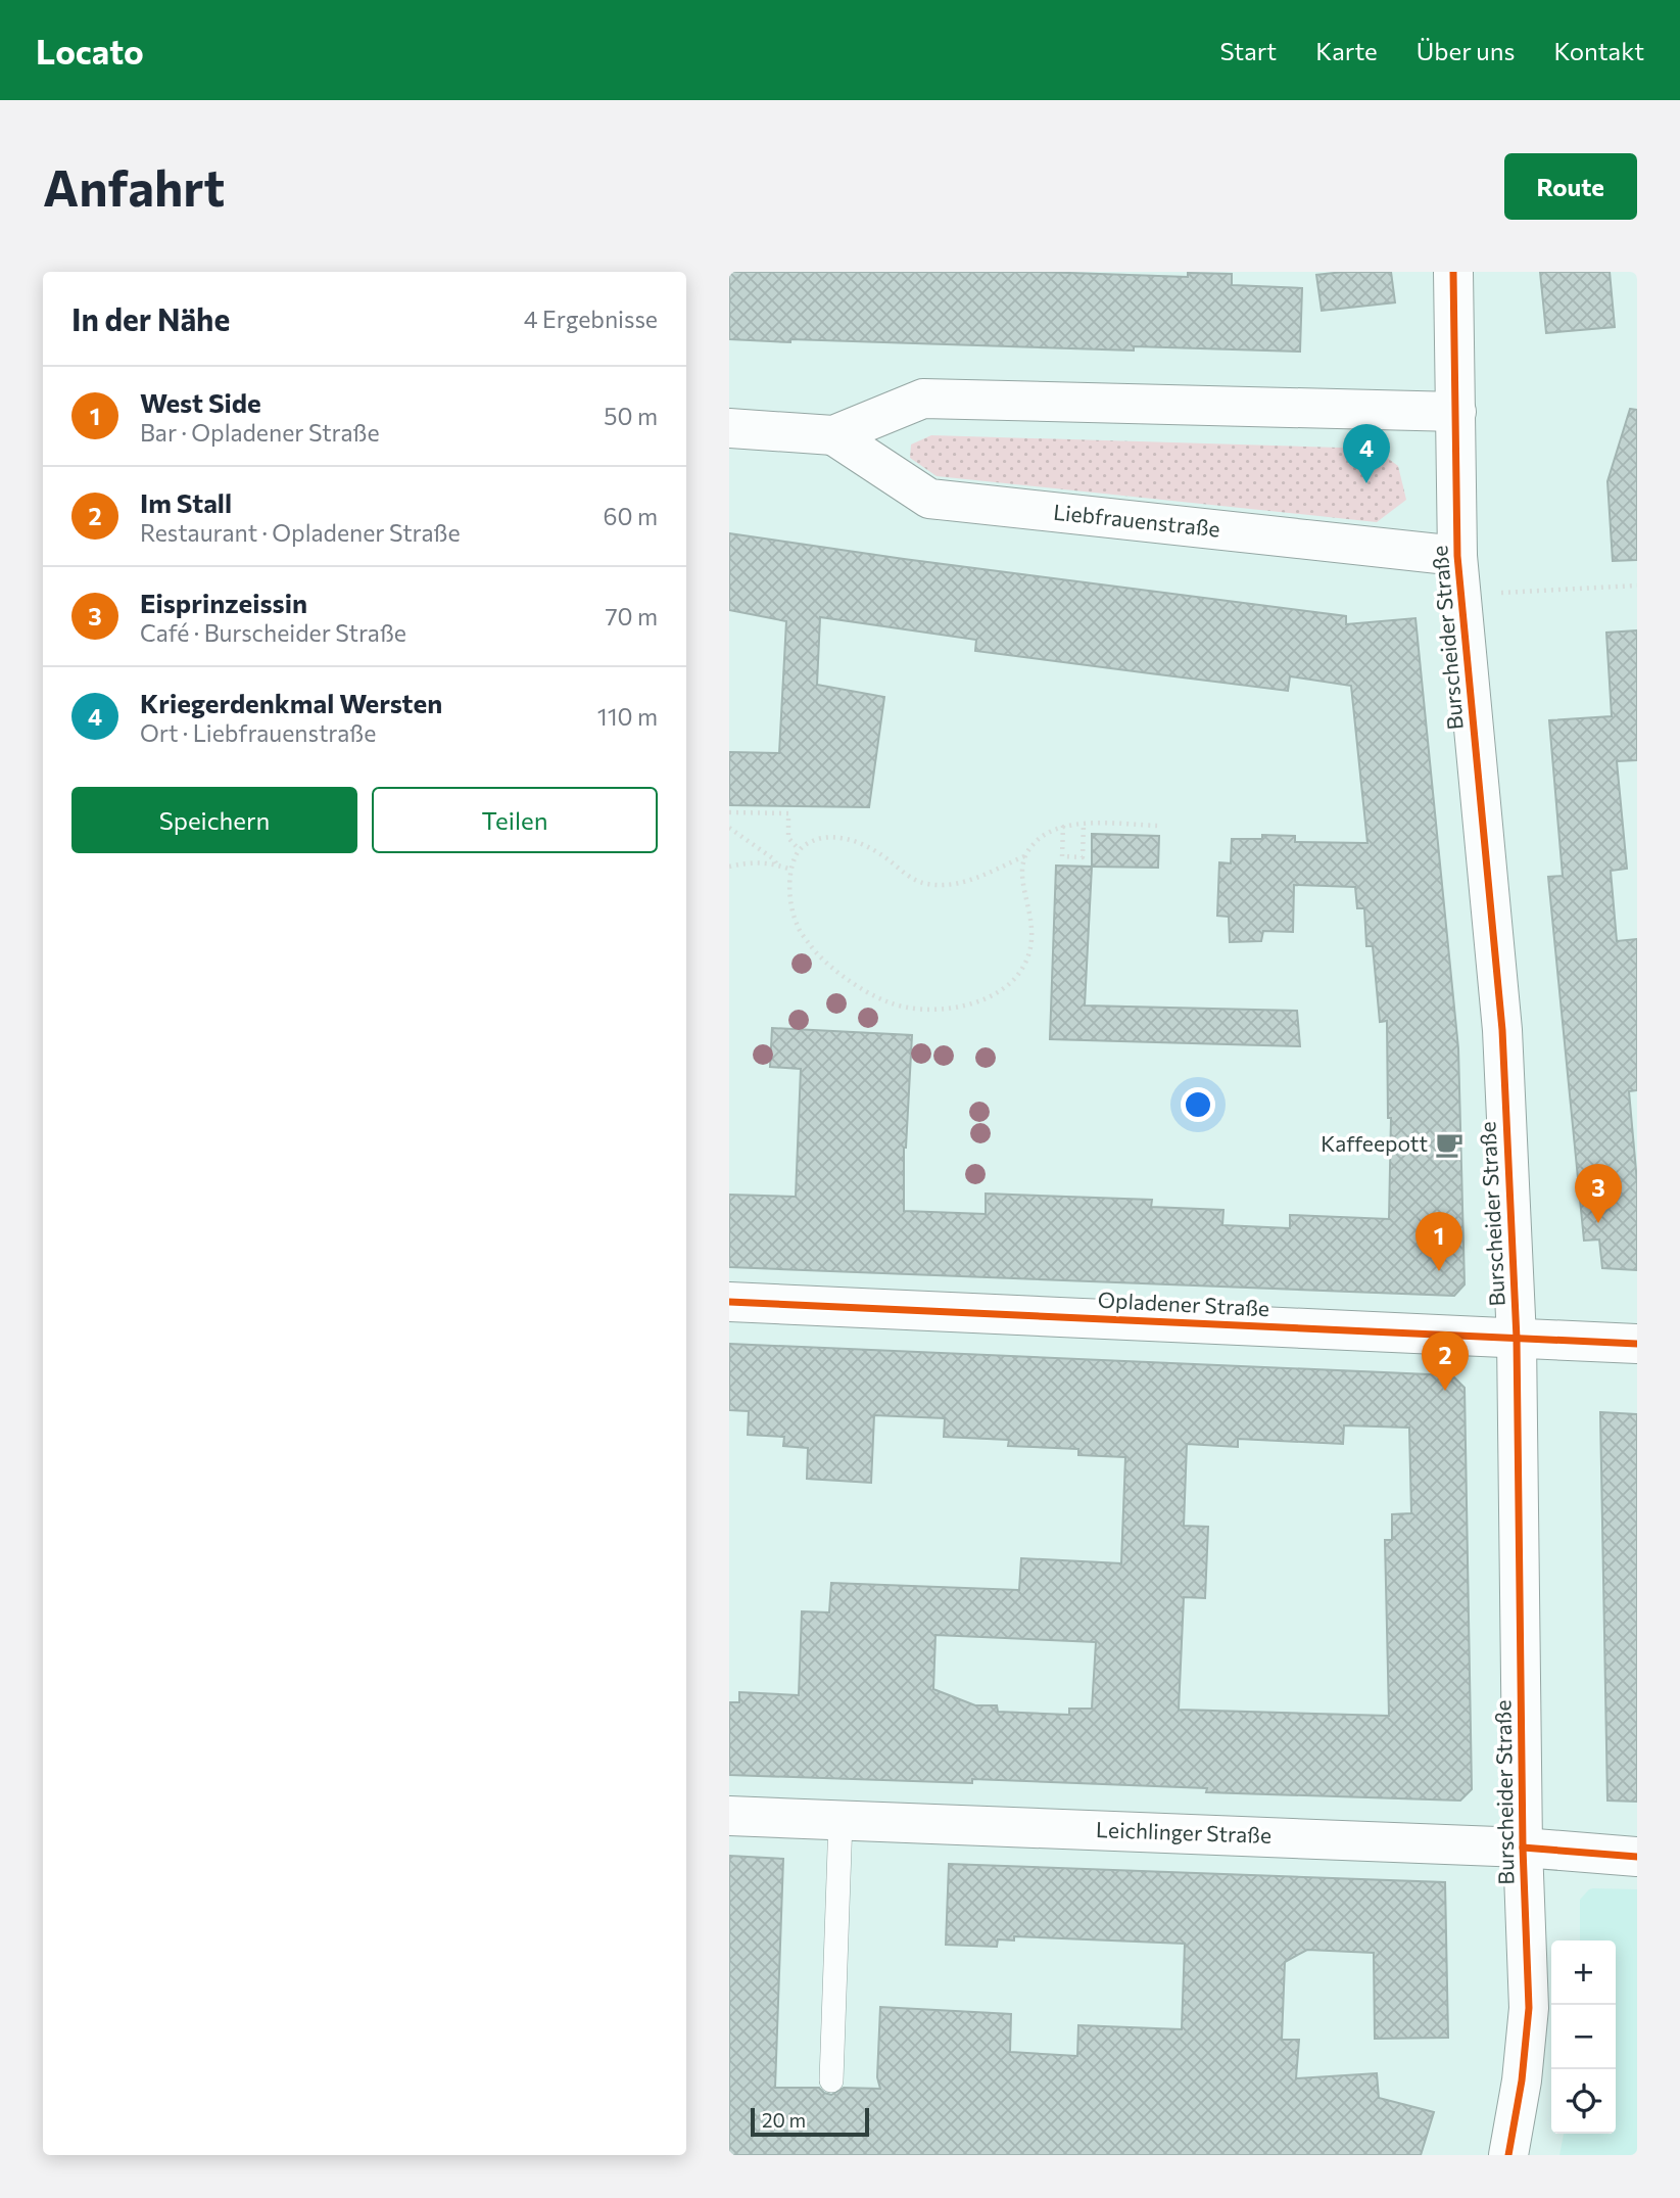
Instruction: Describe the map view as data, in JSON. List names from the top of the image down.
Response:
{
  "streets": {
    "street": [
      "Liebfrauenstraße",
      "Burscheider Straße",
      "Opladener Straße",
      "Leichlinger Straße"
    ]
  },
  "crossings": [
    ["Liebfrauenstraße", "Burscheider Straße"],
    ["Burscheider Straße", "Opladener Straße"],
    ["Burscheider Straße", "Leichlinger Straße"]
  ],
  "places": {
    "cafe": ["Kaffeepott"]
  },
  "scale_bar": "20 m",
  "page": {
    "header": "Locato",
    "nav": [
      "Start",
      "Karte",
      "Über uns",
      "Kontakt"
    ],
    "buttons": [
      "Route",
      ["Speichern", "Teilen"]
    ],
    "title": "Anfahrt",
    "heading": ["In der Nähe", "4 Ergebnisse"],
    "list": [
      {
        "mark": "1",
        "name": "West Side",
        "note": "Bar · Opladener Straße",
        "value": "50 m"
      },
      {
        "mark": "2",
        "name": "Im Stall",
        "note": "Restaurant · Opladener Straße",
        "value": "60 m"
      },
      {
        "mark": "3",
        "name": "Eisprinzeissin",
        "note": "Café · Burscheider Straße",
        "value": "70 m"
      },
      {
        "mark": "4",
        "name": "Kriegerdenkmal Wersten",
        "note": "Ort · Liebfrauenstraße",
        "value": "110 m"
      }
    ],
    "pins": [
      "4",
      "3",
      "1",
      "2"
    ],
    "map_buttons": ["+", "−"],
    "scale": "20 m"
  }
}
